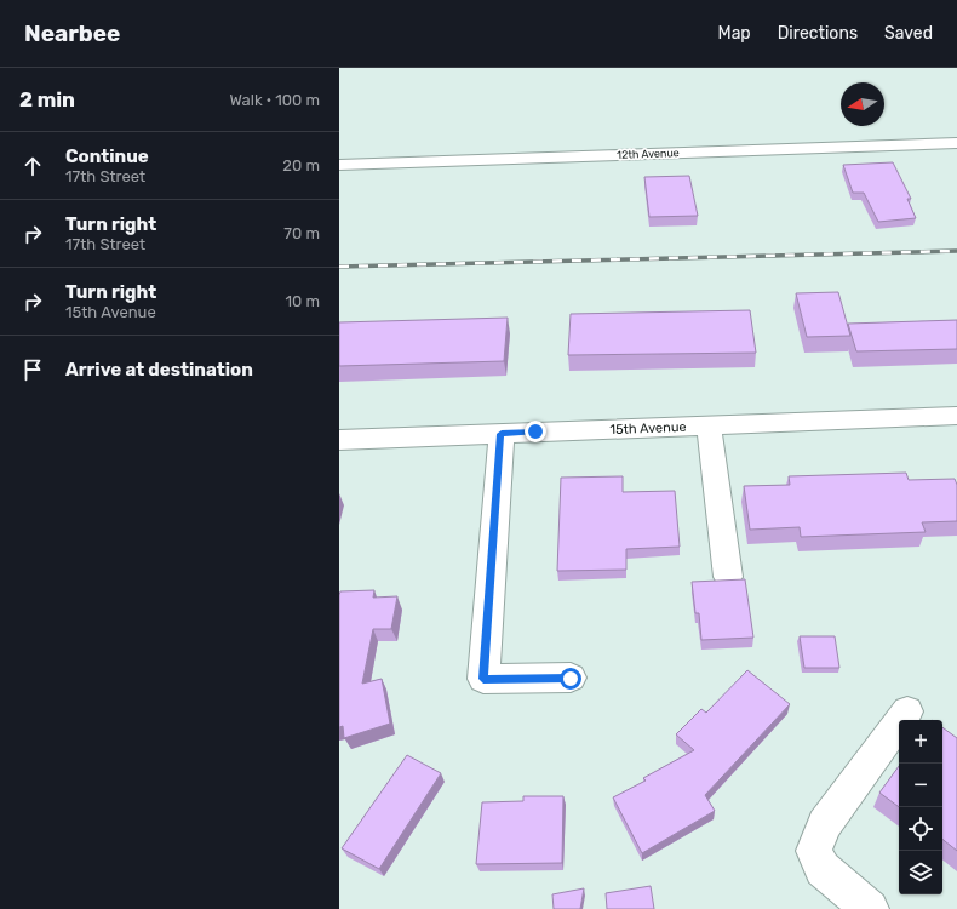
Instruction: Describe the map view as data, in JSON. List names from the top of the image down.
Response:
{
  "streets": {
    "street": ["12th Avenue", "15th Avenue"]
  },
  "north": "left",
  "page": {
    "header": "Nearbee",
    "nav": ["Map", "Directions", "Saved"],
    "heading": ["2 min", "Walk · 100 m"],
    "list": [
      ["Continue", "17th Street", "20 m"],
      ["Turn right", "17th Street", "70 m"],
      ["Turn right", "15th Avenue", "10 m"],
      "Arrive at destination"
    ],
    "map_buttons": ["+", "−"]
  }
}
